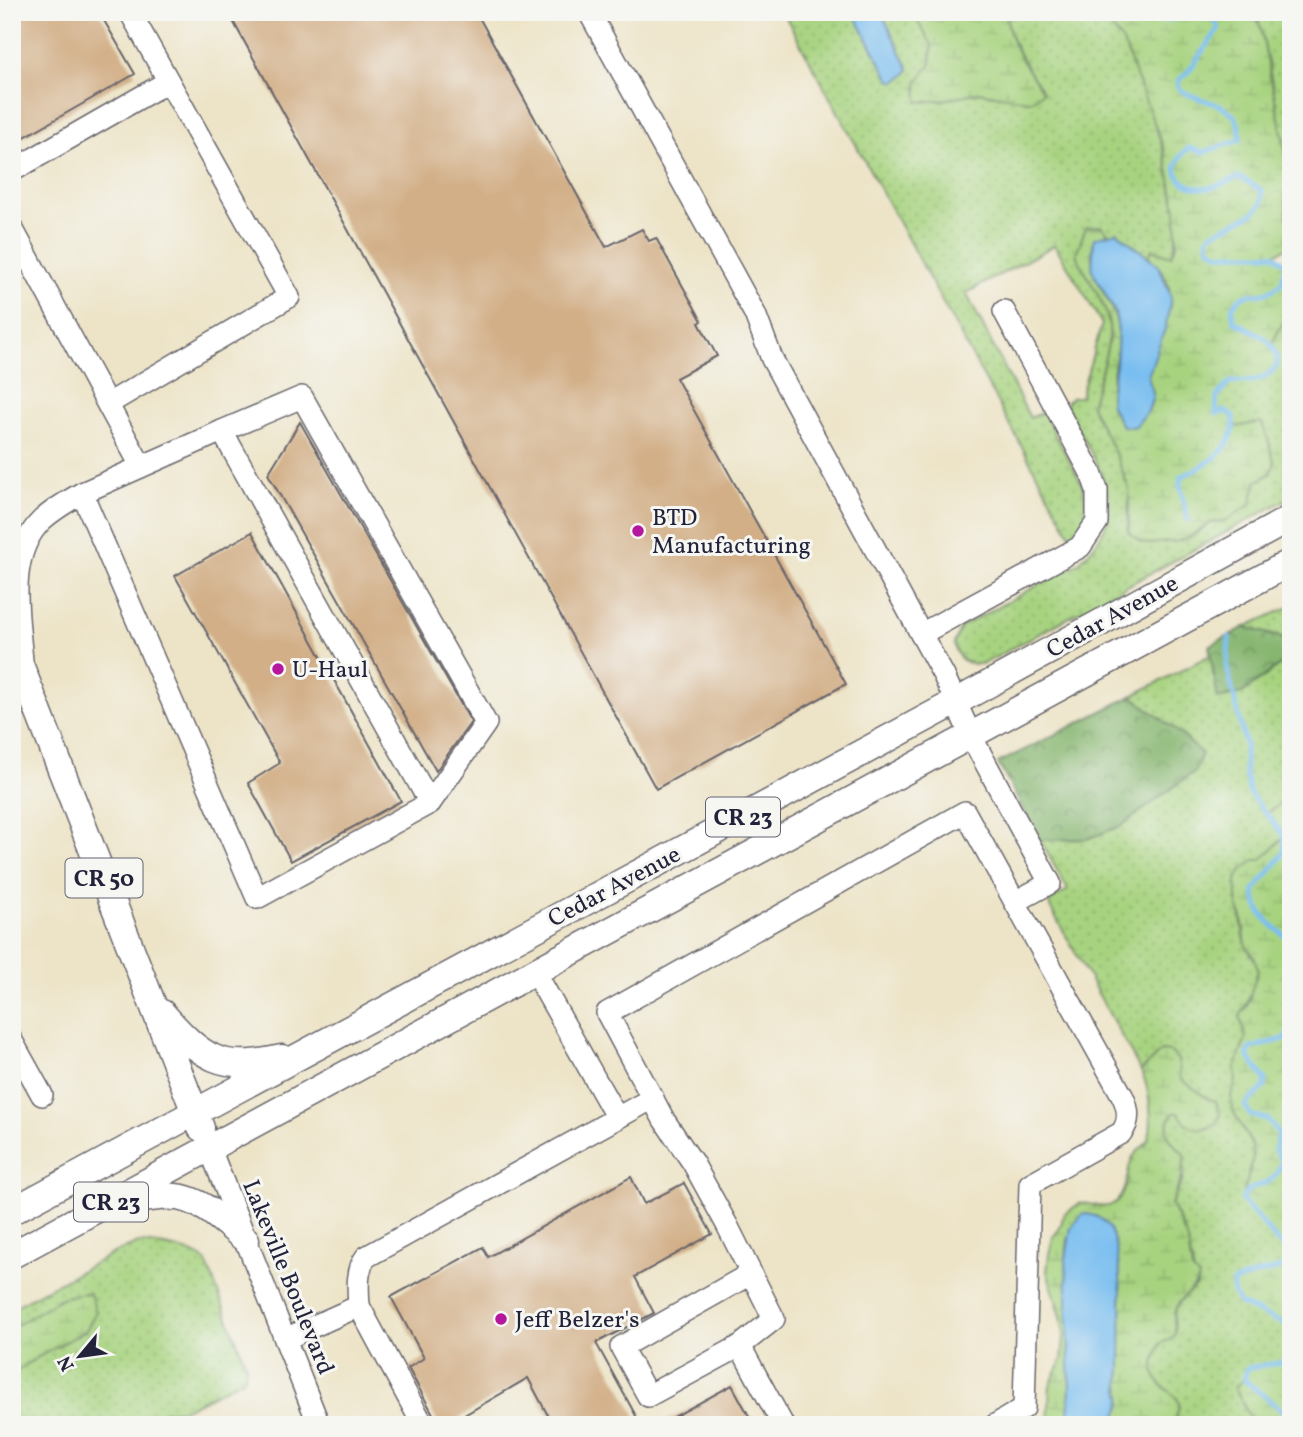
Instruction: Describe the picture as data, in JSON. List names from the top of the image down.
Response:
{
  "streets": {
    "main road": ["Cedar Avenue", "CR 23", "CR 50"],
    "street": ["Lakeville Boulevard"]
  },
  "crossings": [
    ["Cedar Avenue", "CR 23"],
    ["Cedar Avenue", "CR 50"],
    ["Cedar Avenue", "Lakeville Boulevard"],
    ["CR 23", "CR 50"],
    ["CR 23", "Lakeville Boulevard"],
    ["CR 50", "Lakeville Boulevard"]
  ],
  "places": ["BTD Manufacturing", "U-Haul", "Jeff Belzer's"],
  "north": "bottom left"
}
